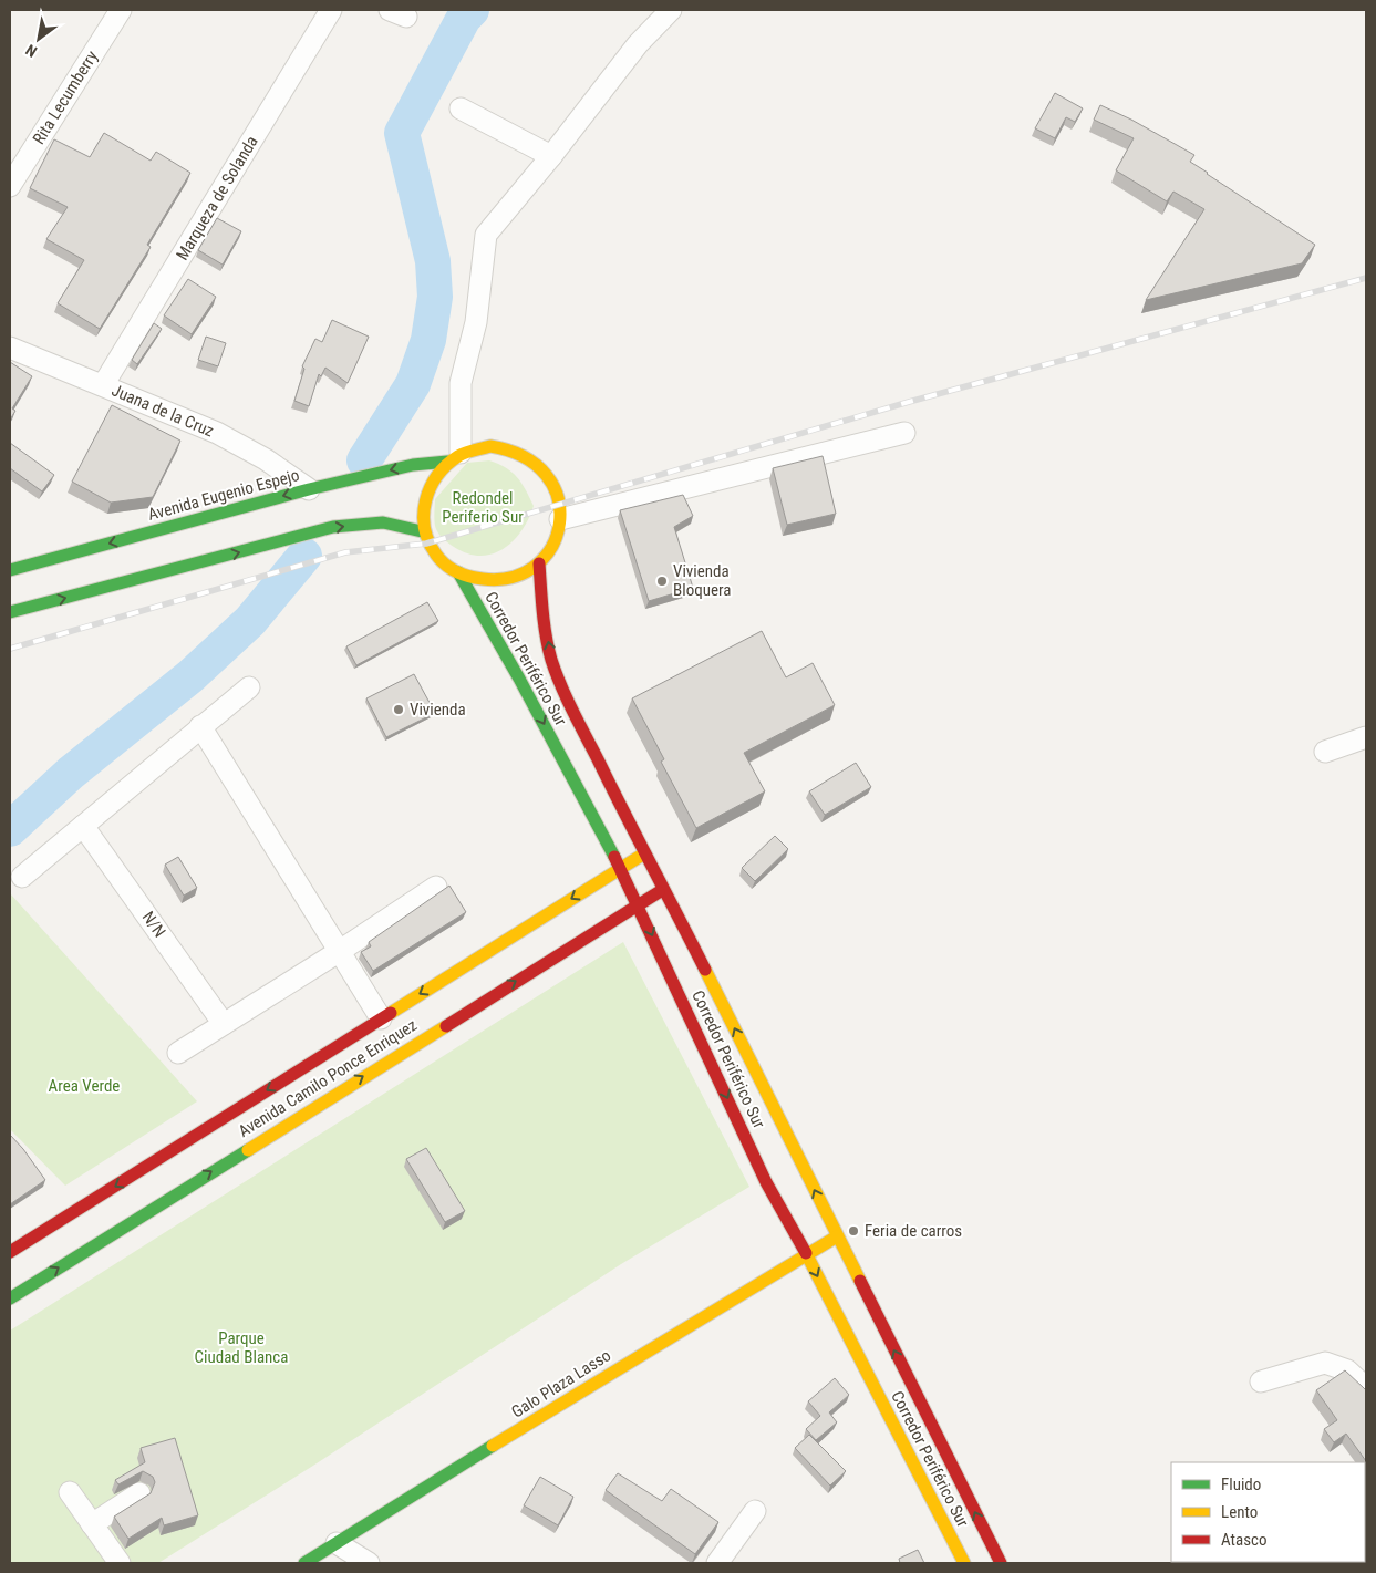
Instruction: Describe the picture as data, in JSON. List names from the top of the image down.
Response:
{
  "streets": {
    "main road": [
      "Avenida Eugenio Espejo",
      "Corredor Periférico Sur",
      "Avenida Camilo Ponce Enriquez",
      "Galo Plaza Lasso"
    ],
    "street": [
      "Rita Lecumberry",
      "Marqueza de Solanda",
      "Juana de la Cruz",
      "N/N"
    ]
  },
  "crossings": [
    ["Marqueza de Solanda", "Juana de la Cruz"],
    ["Juana de la Cruz", "Avenida Eugenio Espejo"],
    ["Avenida Eugenio Espejo", "Corredor Periférico Sur"],
    ["Corredor Periférico Sur", "Avenida Camilo Ponce Enriquez"],
    ["Corredor Periférico Sur", "Galo Plaza Lasso"]
  ],
  "parks": ["Redondel Periferio Sur", "Area Verde", "Parque Ciudad Blanca"],
  "places": ["Vivienda Bloquera", "Vivienda", "Feria de carros"],
  "legend": ["Fluido", "Lento", "Atasco"],
  "north": "bottom left"
}
